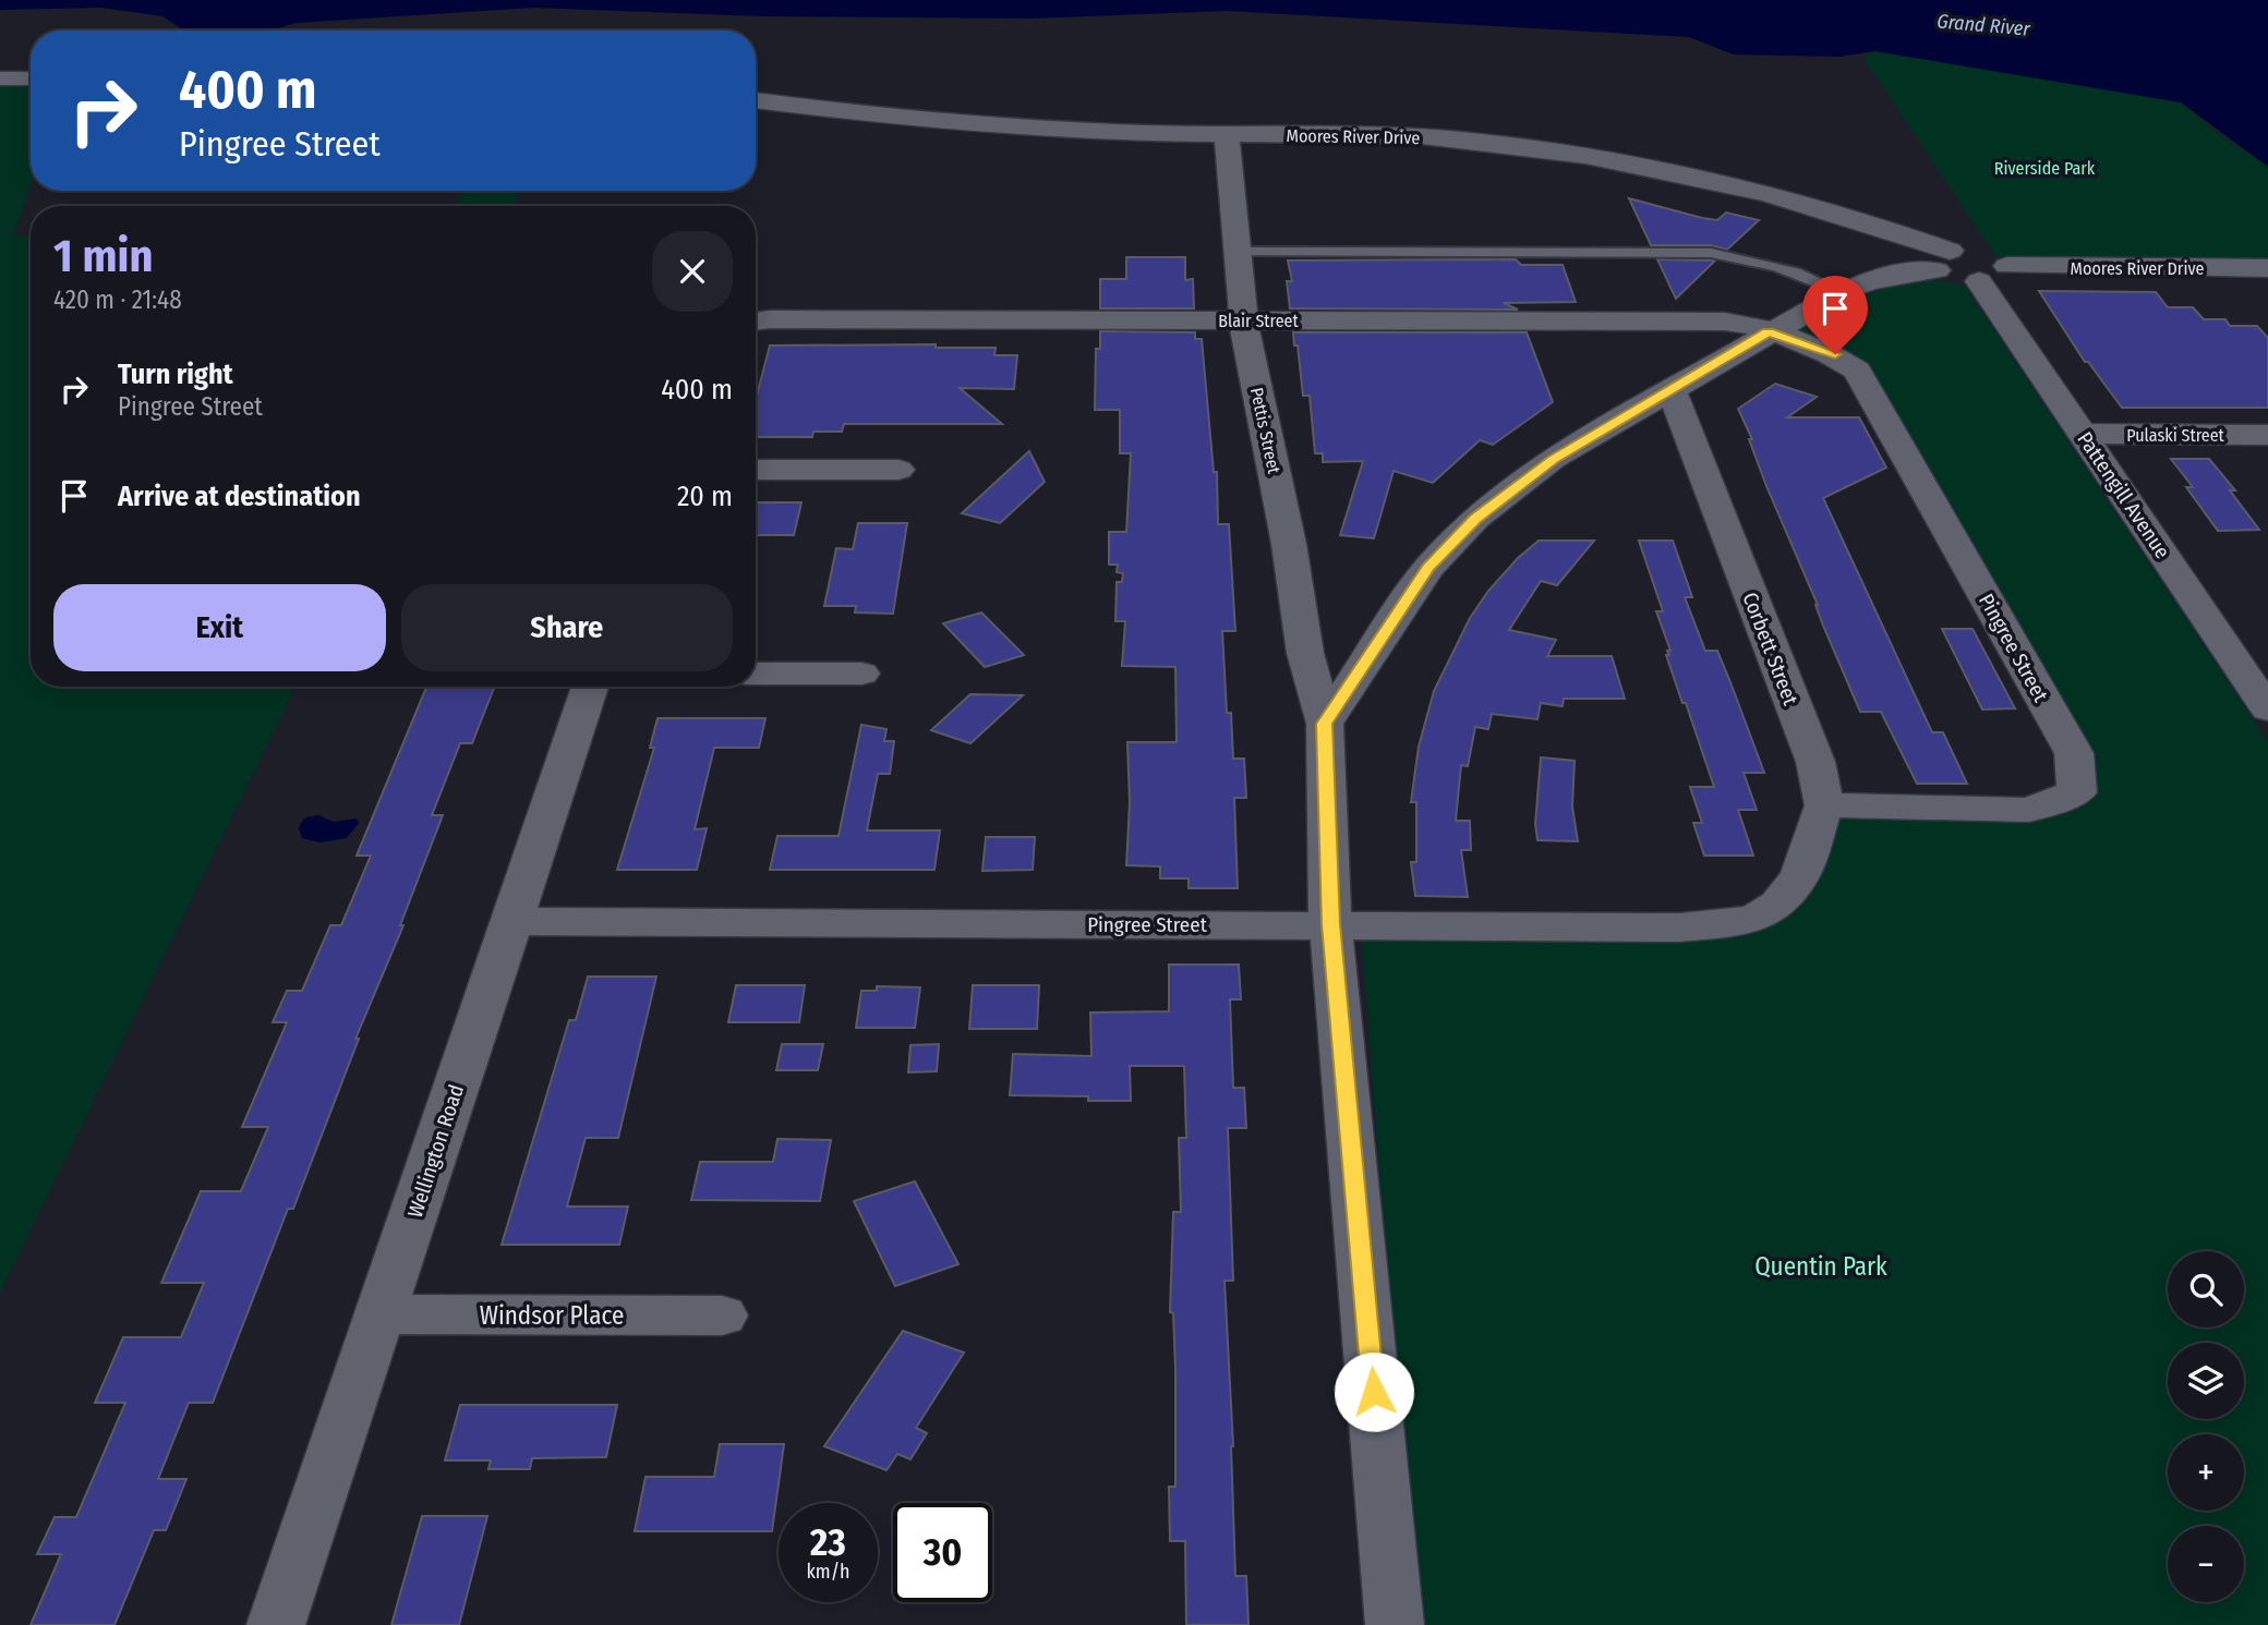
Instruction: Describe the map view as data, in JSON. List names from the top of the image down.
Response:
{
  "streets": {
    "street": [
      "Moores River Drive",
      "Blair Street",
      "Pettis Street",
      "Pulaski Street",
      "Pattengill Avenue",
      "Pingree Street",
      "Corbett Street",
      "Wellington Road",
      "Windsor Place"
    ]
  },
  "crossings": [
    ["Moores River Drive", "Pettis Street"],
    ["Moores River Drive", "Pattengill Avenue"],
    ["Blair Street", "Pettis Street"],
    ["Blair Street", "Pingree Street"],
    ["Pettis Street", "Pingree Street"],
    ["Pulaski Street", "Pattengill Avenue"],
    ["Pingree Street", "Corbett Street"],
    ["Pingree Street", "Wellington Road"],
    ["Wellington Road", "Windsor Place"]
  ],
  "water": ["Grand River"],
  "parks": ["Riverside Park", "Quentin Park"],
  "page": {
    "turn": ["400 m", "Pingree Street"],
    "heading": ["1 min", "420 m · 21:48"],
    "list": [
      {
        "name": "Turn right",
        "note": "Pingree Street",
        "value": "400 m"
      },
      {
        "name": "Arrive at destination",
        "value": "20 m"
      }
    ],
    "buttons": ["Exit", "Share"],
    "map_buttons": ["+", "−"],
    "speed": "23 km/h",
    "limit": "30"
  }
}
